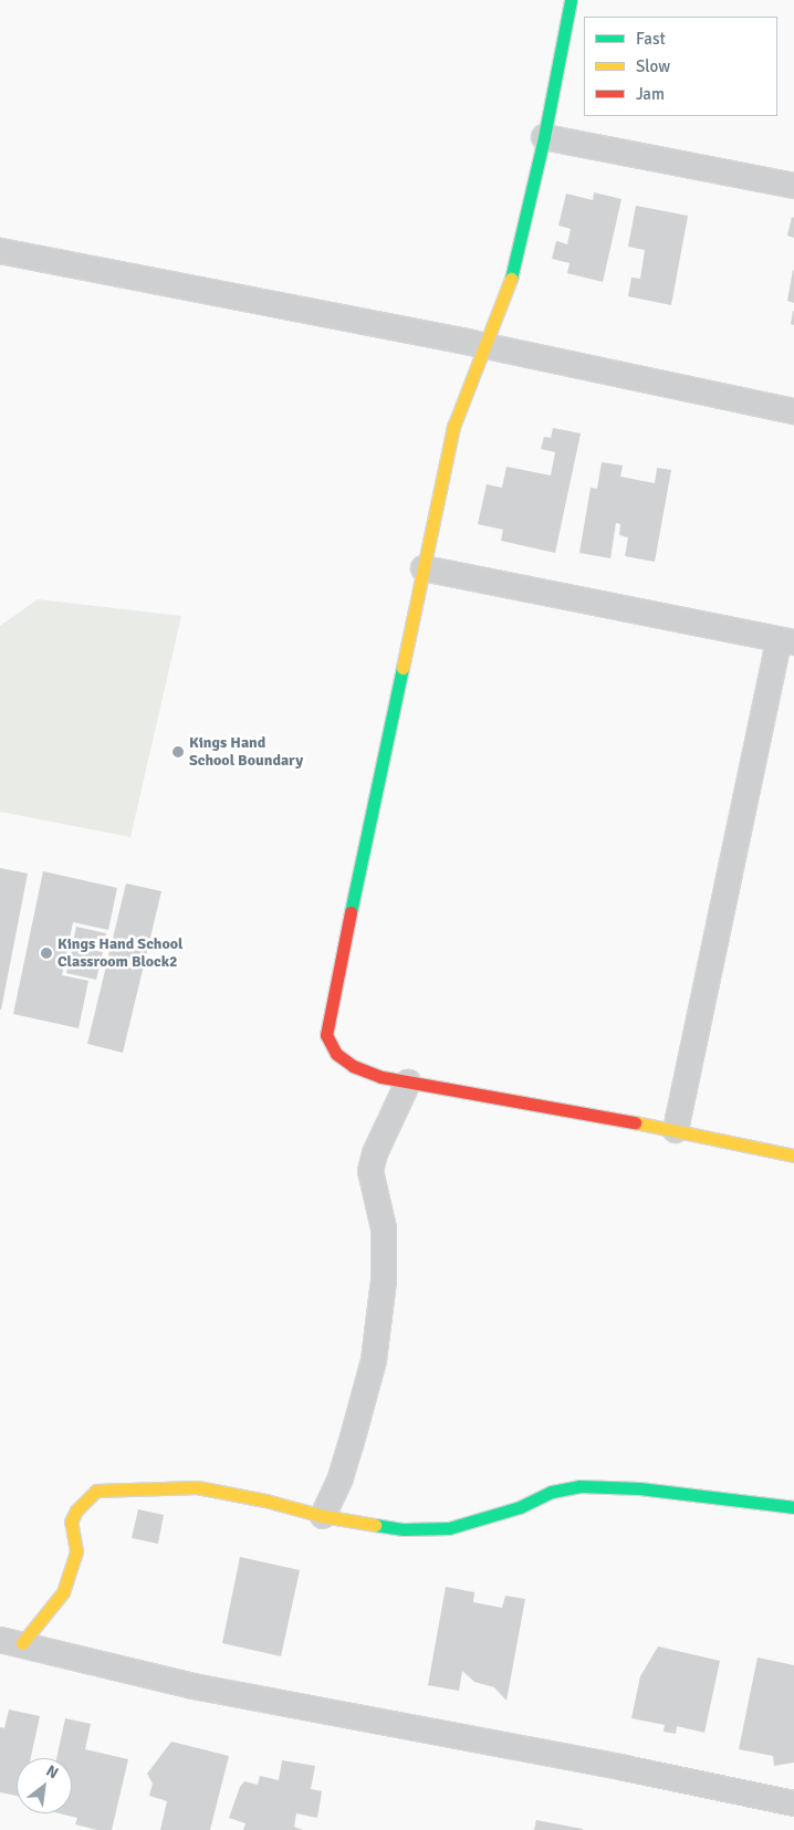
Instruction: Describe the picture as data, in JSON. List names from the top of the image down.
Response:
{
  "places": ["Kings Hand School Boundary", "Kings Hand School Classroom Block2"],
  "legend": ["Fast", "Slow", "Jam"],
  "north": "top right"
}
